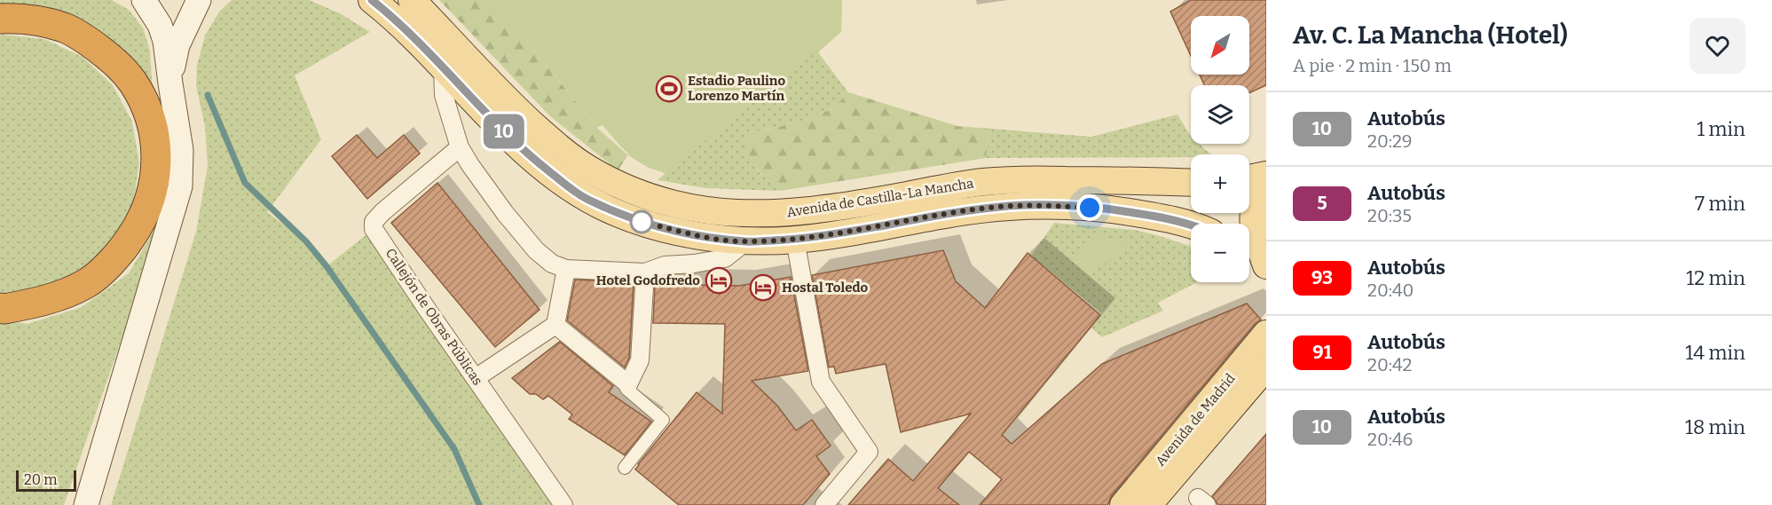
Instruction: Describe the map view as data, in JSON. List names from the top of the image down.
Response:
{
  "streets": {
    "main road": ["Avenida de Castilla-La Mancha", "Avenida de Madrid"],
    "street": ["Callejón de Obras Públicas"]
  },
  "places": {
    "sports": ["Estadio Paulino Lorenzo Martín"],
    "hotel": ["Hotel Godofredo", "Hostal Toledo"]
  },
  "lines": ["bus line 10"],
  "scale_bar": "20 m",
  "north": "bottom left",
  "page": {
    "on_map": "10",
    "heading": ["Av. C. La Mancha (Hotel)", "A pie · 2 min · 150 m"],
    "map_buttons": ["+", "−"],
    "list": [
      {
        "mark": "10",
        "name": "Autobús",
        "note": "20:29",
        "value": "1 min"
      },
      {
        "mark": "5",
        "name": "Autobús",
        "note": "20:35",
        "value": "7 min"
      },
      {
        "mark": "93",
        "name": "Autobús",
        "note": "20:40",
        "value": "12 min"
      },
      {
        "mark": "91",
        "name": "Autobús",
        "note": "20:42",
        "value": "14 min"
      },
      {
        "mark": "10",
        "name": "Autobús",
        "note": "20:46",
        "value": "18 min"
      }
    ],
    "scale": "20 m"
  }
}
